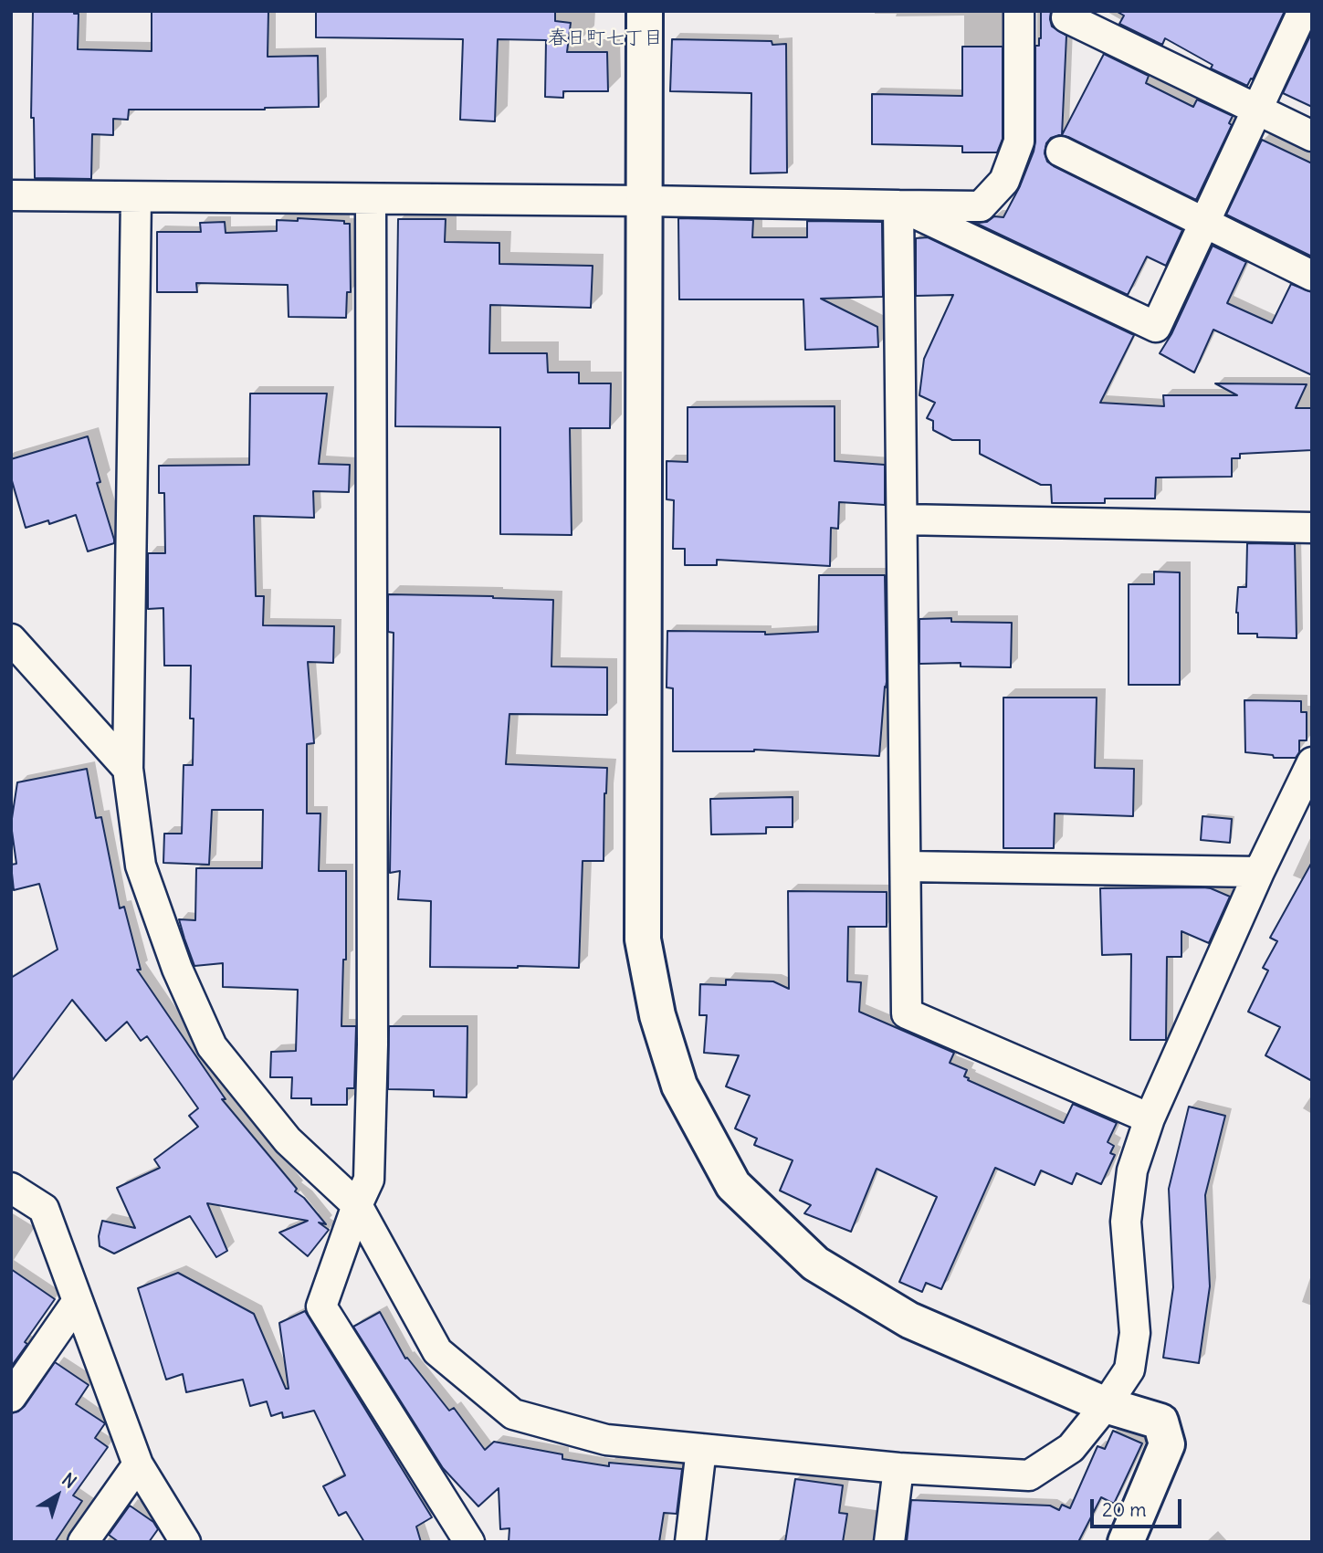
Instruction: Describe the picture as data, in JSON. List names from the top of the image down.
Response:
{
  "districts": ["春日町七丁目"],
  "scale_bar": "20 m",
  "north": "top right"
}
